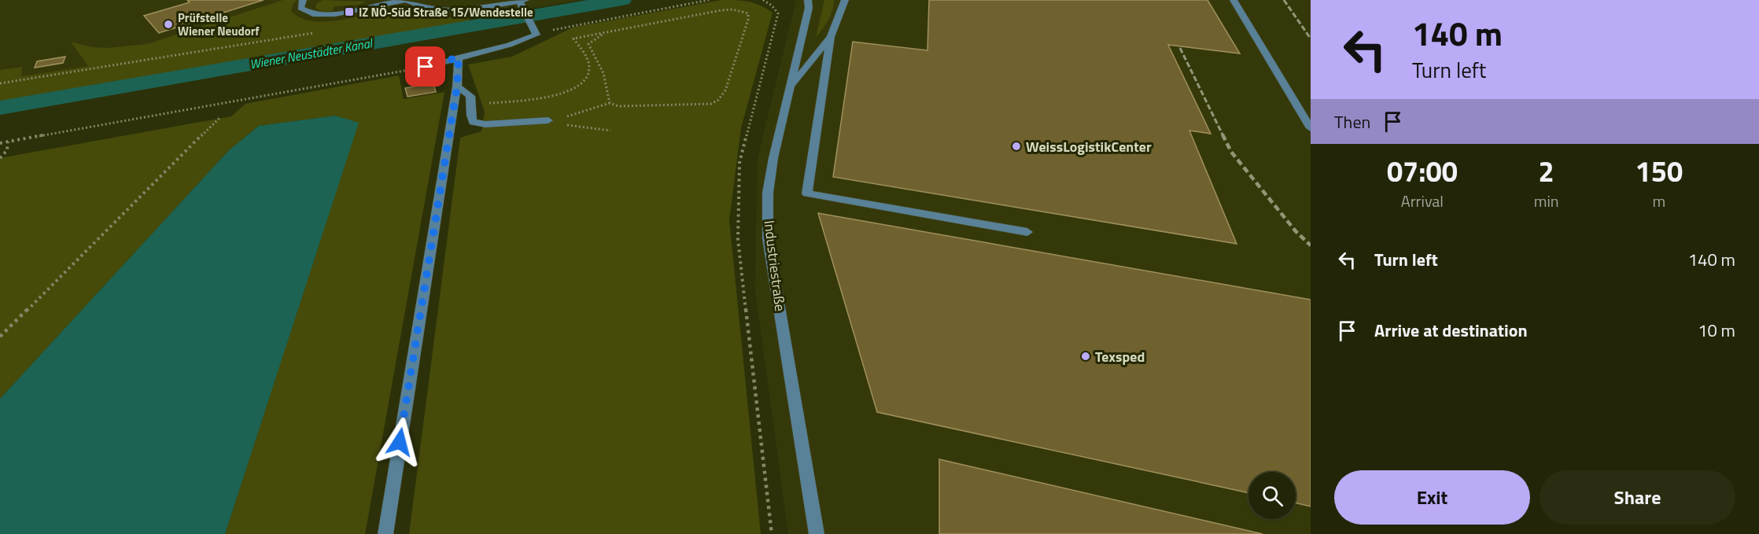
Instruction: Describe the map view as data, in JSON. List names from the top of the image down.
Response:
{
  "streets": {
    "street": ["Industriestraße"]
  },
  "water": ["Wiener Neustädter Kanal"],
  "places": {
    "transit": ["IZ NÖ-Süd Straße 15/Wendestelle"],
    "other": ["Prüfstelle Wiener Neudorf", "WeissLogistikCenter", "Texsped"]
  },
  "page": {
    "turn": ["140 m", "Turn left"],
    "then": "Then",
    "eta": [
      "07:00",
      "Arrival",
      "2",
      "min",
      "150",
      "m"
    ],
    "list": [
      {
        "name": "Turn left",
        "value": "140 m"
      },
      {
        "name": "Arrive at destination",
        "value": "10 m"
      }
    ],
    "buttons": ["Exit", "Share"]
  }
}
